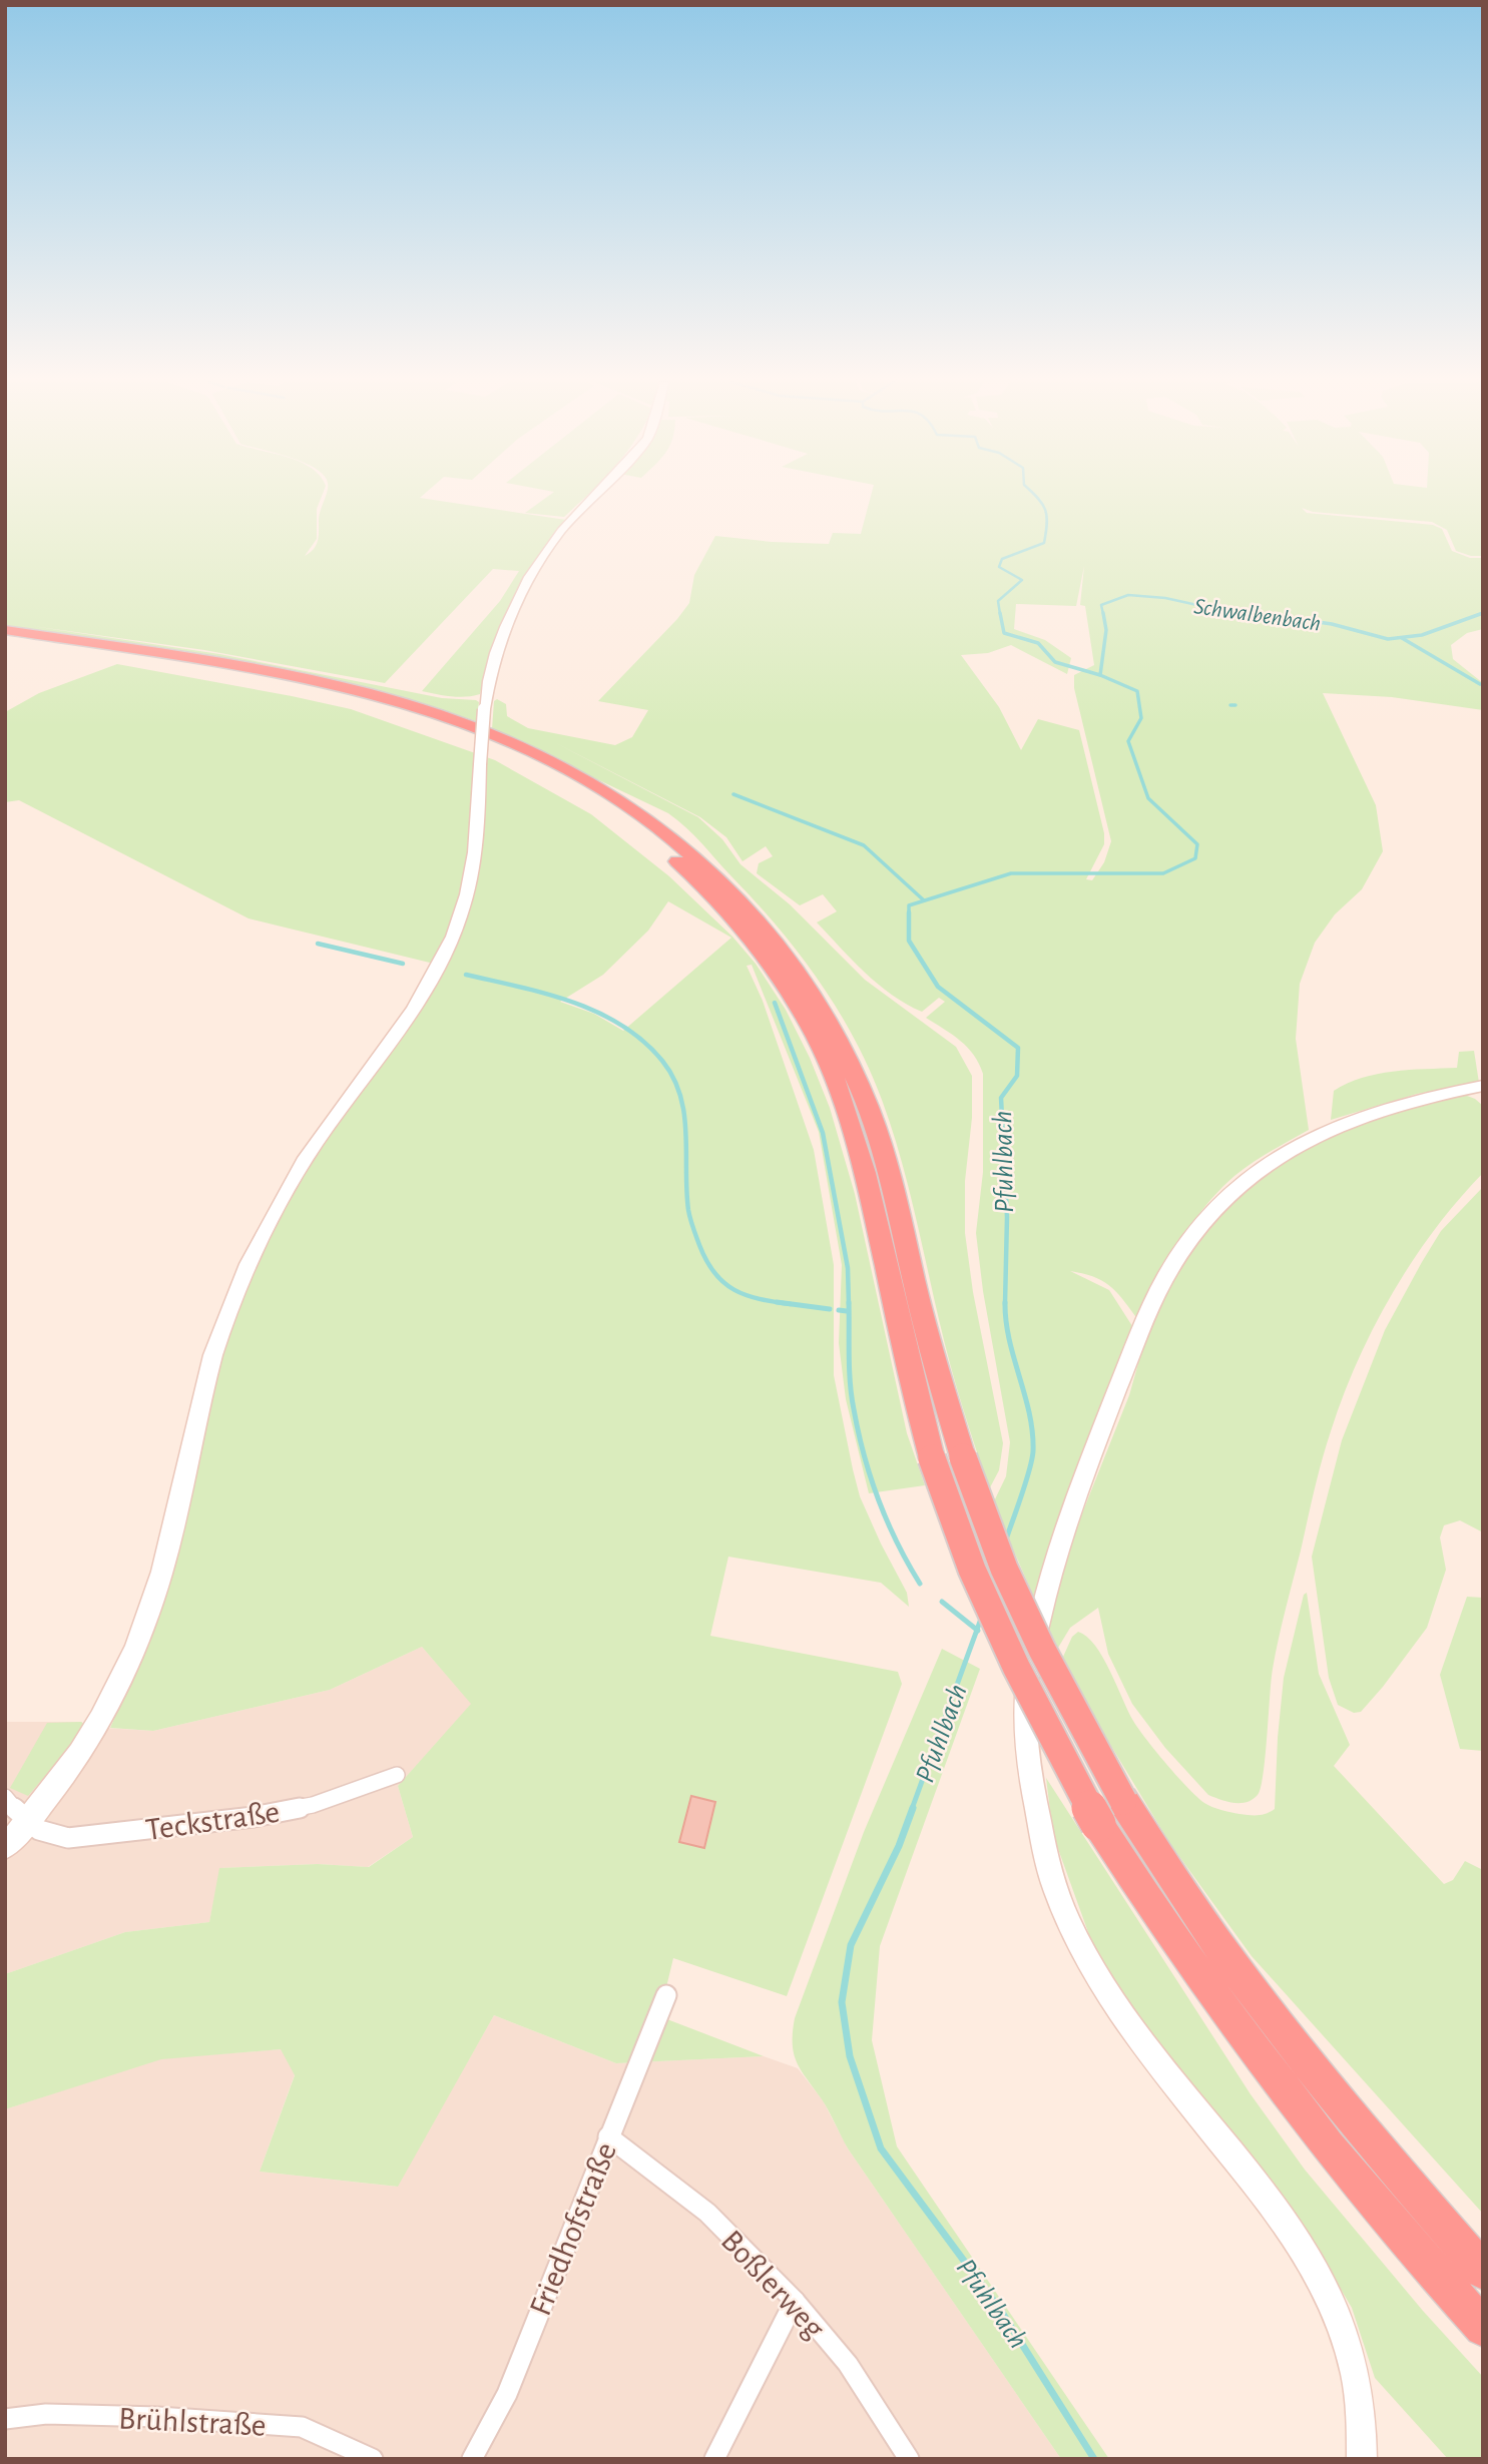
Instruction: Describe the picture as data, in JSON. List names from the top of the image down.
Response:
{
  "streets": {
    "street": [
      "Teckstraße",
      "Friedhofstraße",
      "Boßlerweg",
      "Brühlstraße"
    ]
  },
  "crossings": [
    ["Friedhofstraße", "Boßlerweg"]
  ],
  "water": ["Schwalbenbach", "Pfuhlbach"]
}
